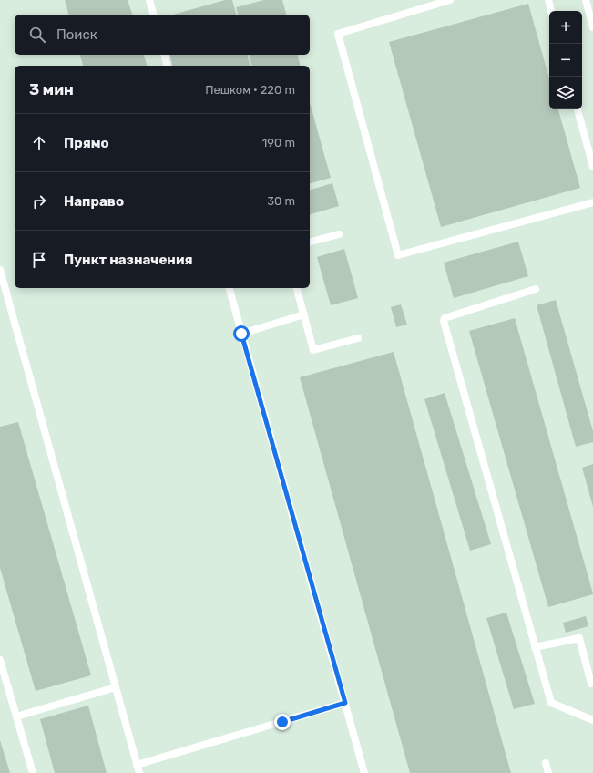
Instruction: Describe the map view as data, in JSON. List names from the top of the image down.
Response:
{
  "page": {
    "map_buttons": ["+", "−"],
    "search": "Поиск",
    "heading": ["3 мин", "Пешком · 220 m"],
    "list": [
      ["Прямо", "190 m"],
      ["Направо", "30 m"],
      "Пункт назначения"
    ]
  }
}
